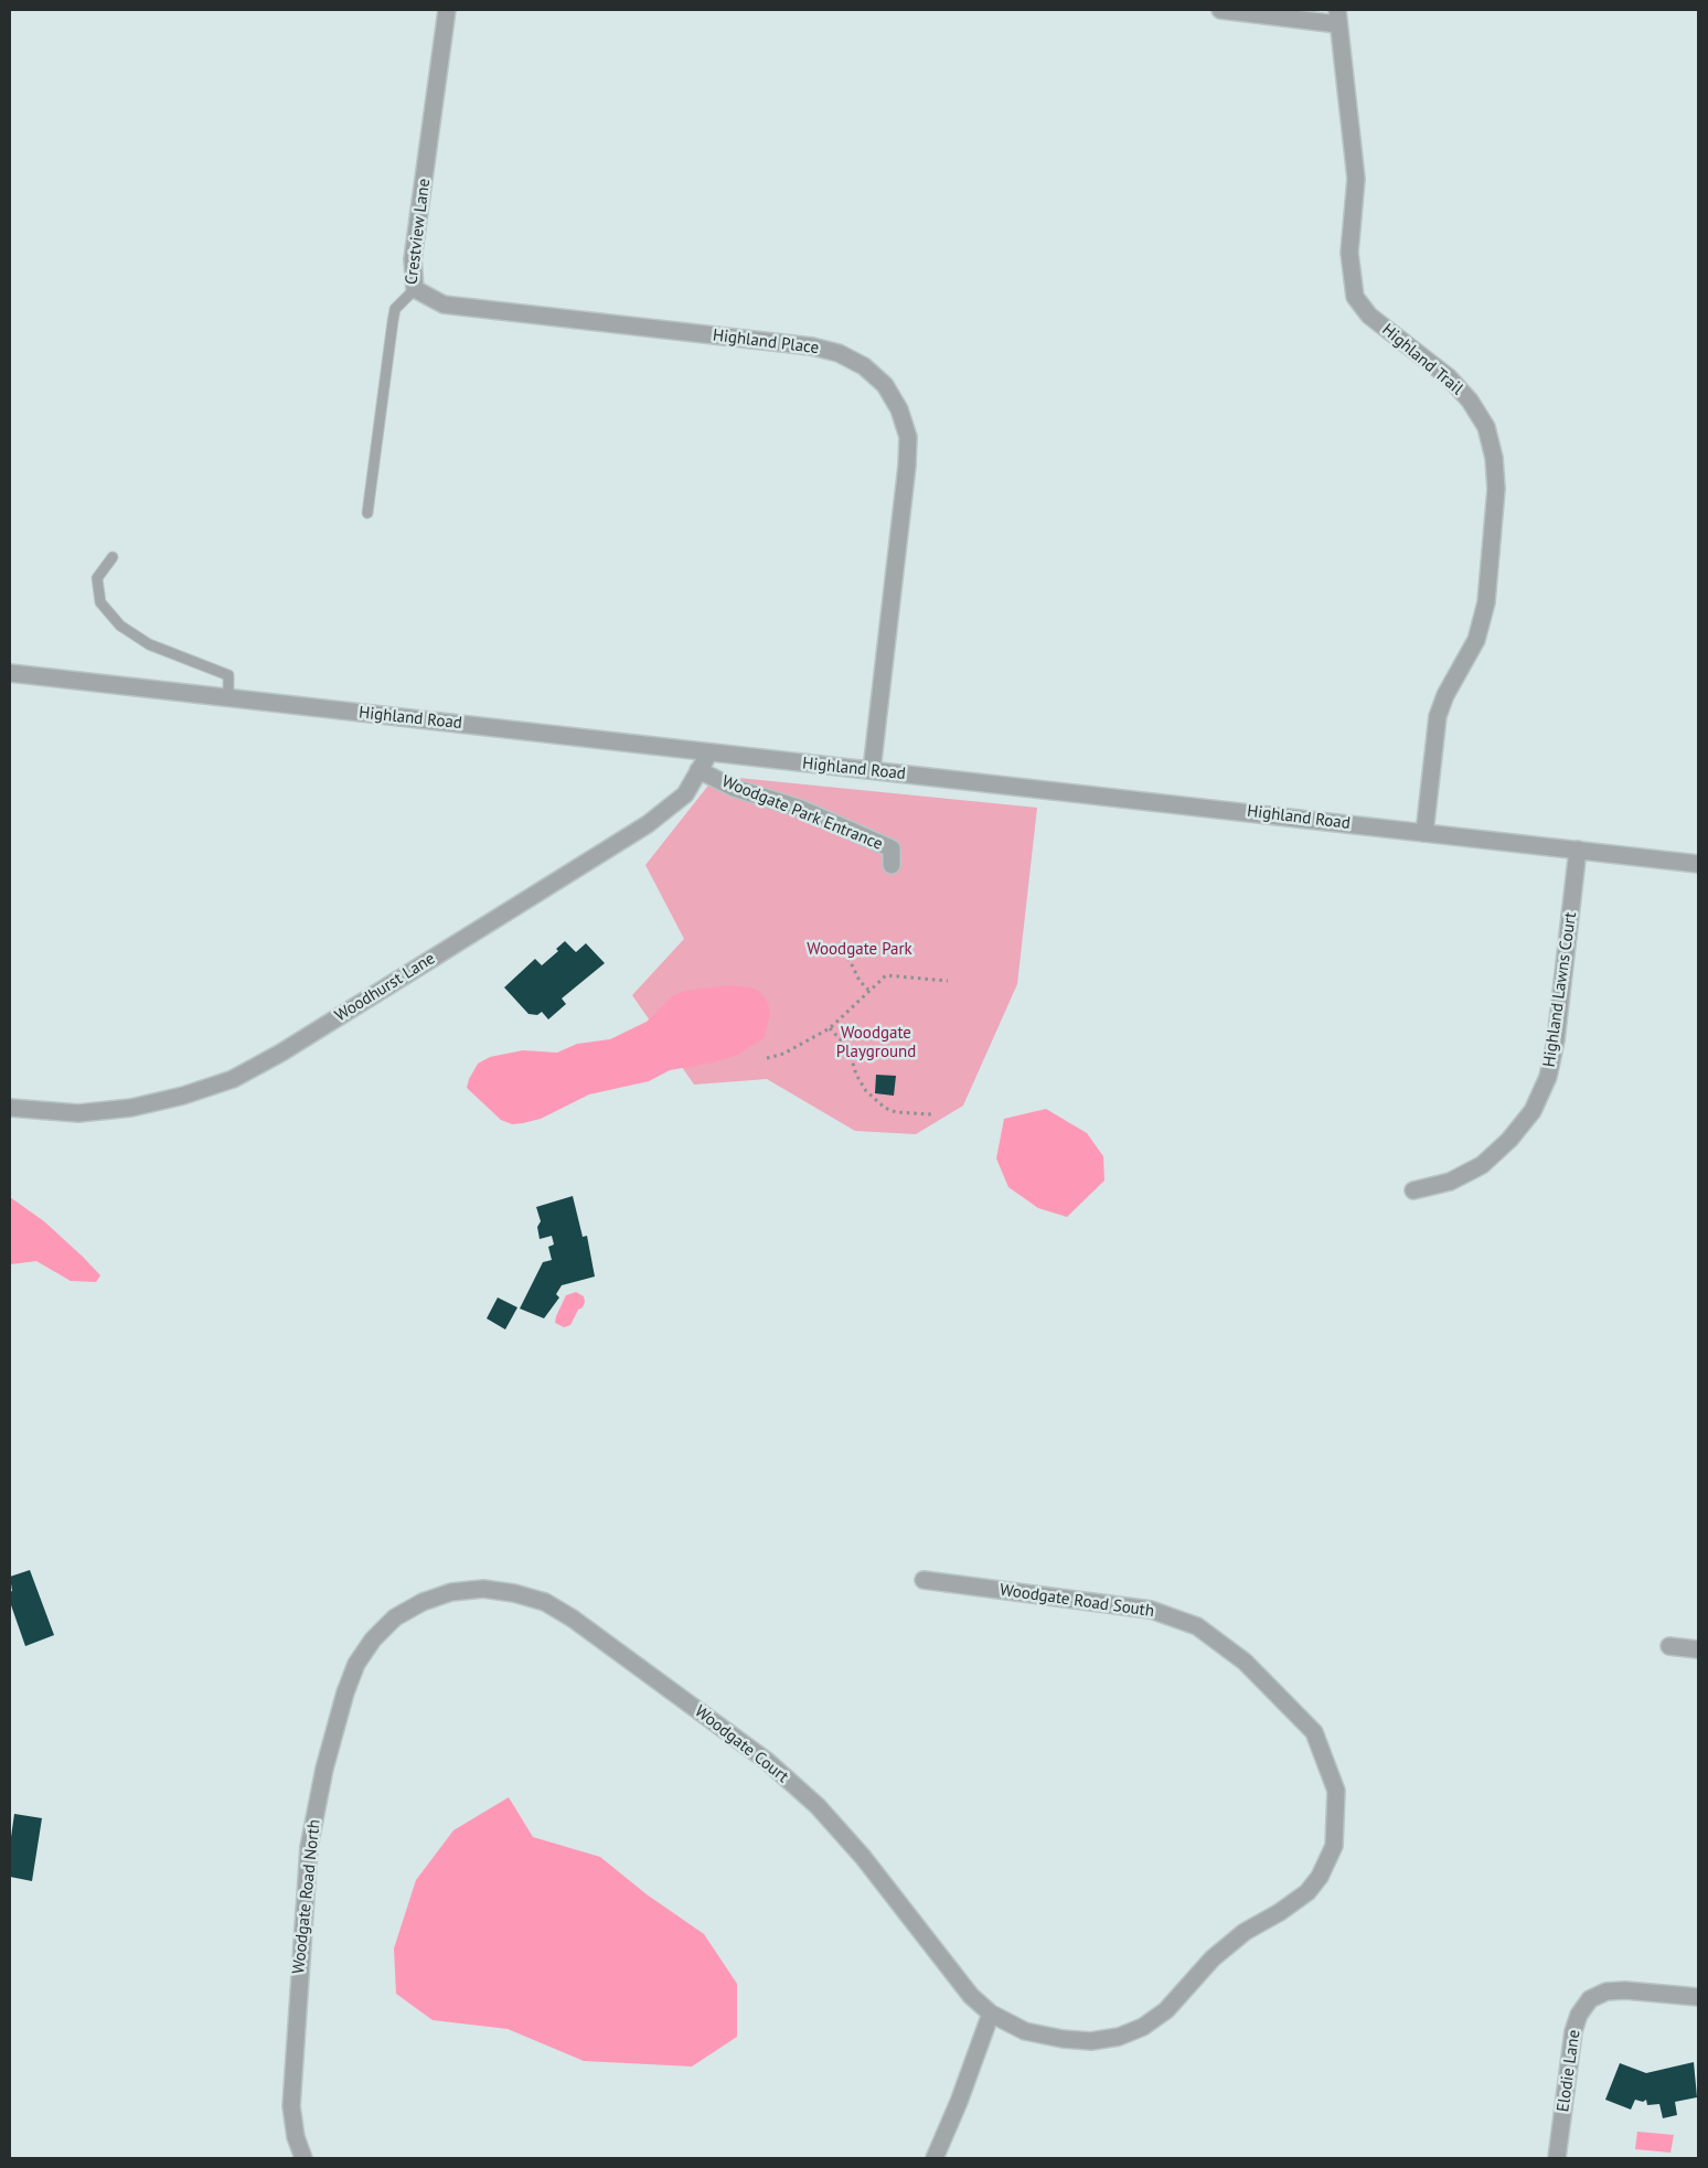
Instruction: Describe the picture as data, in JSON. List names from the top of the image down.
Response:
{
  "streets": {
    "street": [
      "Crestview Lane",
      "Highland Place",
      "Highland Trail",
      "Highland Road",
      "Woodgate Park Entrance",
      "Woodhurst Lane",
      "Highland Lawns Court",
      "Woodgate Road South",
      "Woodgate Court",
      "Woodgate Road North",
      "Elodie Lane"
    ]
  },
  "crossings": [
    ["Crestview Lane", "Highland Place"],
    ["Highland Place", "Highland Road"],
    ["Highland Trail", "Highland Road"],
    ["Highland Road", "Woodhurst Lane"],
    ["Highland Road", "Highland Lawns Court"],
    ["Woodgate Park Entrance", "Woodhurst Lane"],
    ["Woodgate Road South", "Woodgate Court"],
    ["Woodgate Court", "Woodgate Road North"]
  ],
  "parks": ["Woodgate Park", "Woodgate Playground"]
}
